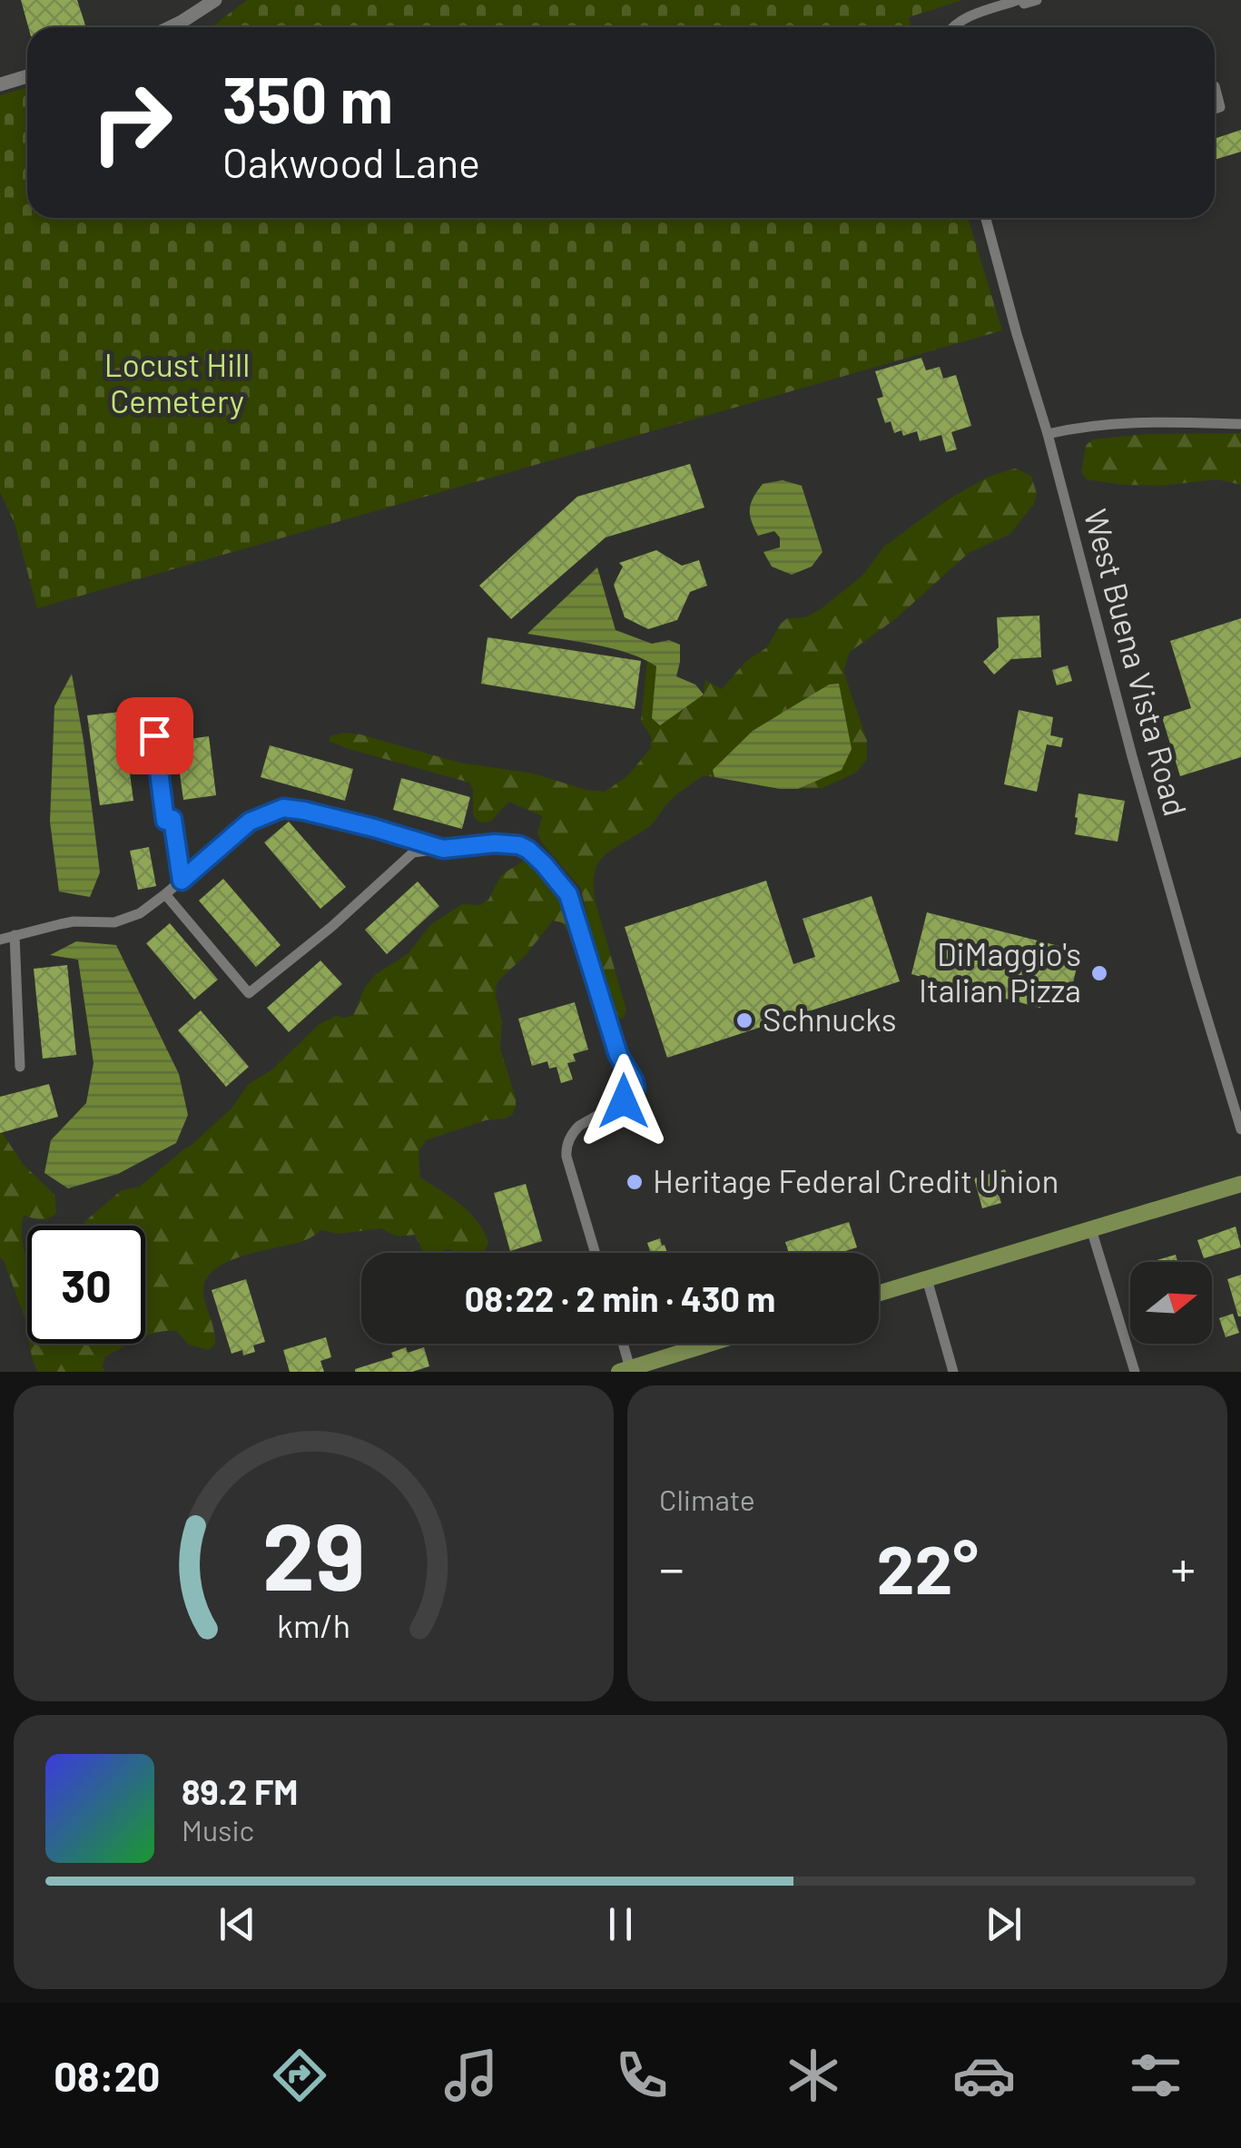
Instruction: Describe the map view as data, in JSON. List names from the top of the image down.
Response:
{
  "streets": {
    "street": ["West Buena Vista Road"]
  },
  "parks": ["Locust Hill Cemetery"],
  "places": ["DiMaggio's Italian Pizza", "Schnucks", "Heritage Federal Credit Union"],
  "north": "right",
  "page": {
    "turn": ["350 m", "Oakwood Lane"],
    "limit": "30",
    "trip": "08:22 · 2 min · 430 m",
    "tile": "Climate",
    "heat": ["−", "22°", "+"],
    "song": ["89.2 FM", "Music"],
    "tabs": "08:20",
    "gauge": ["29", "km/h"]
  }
}
